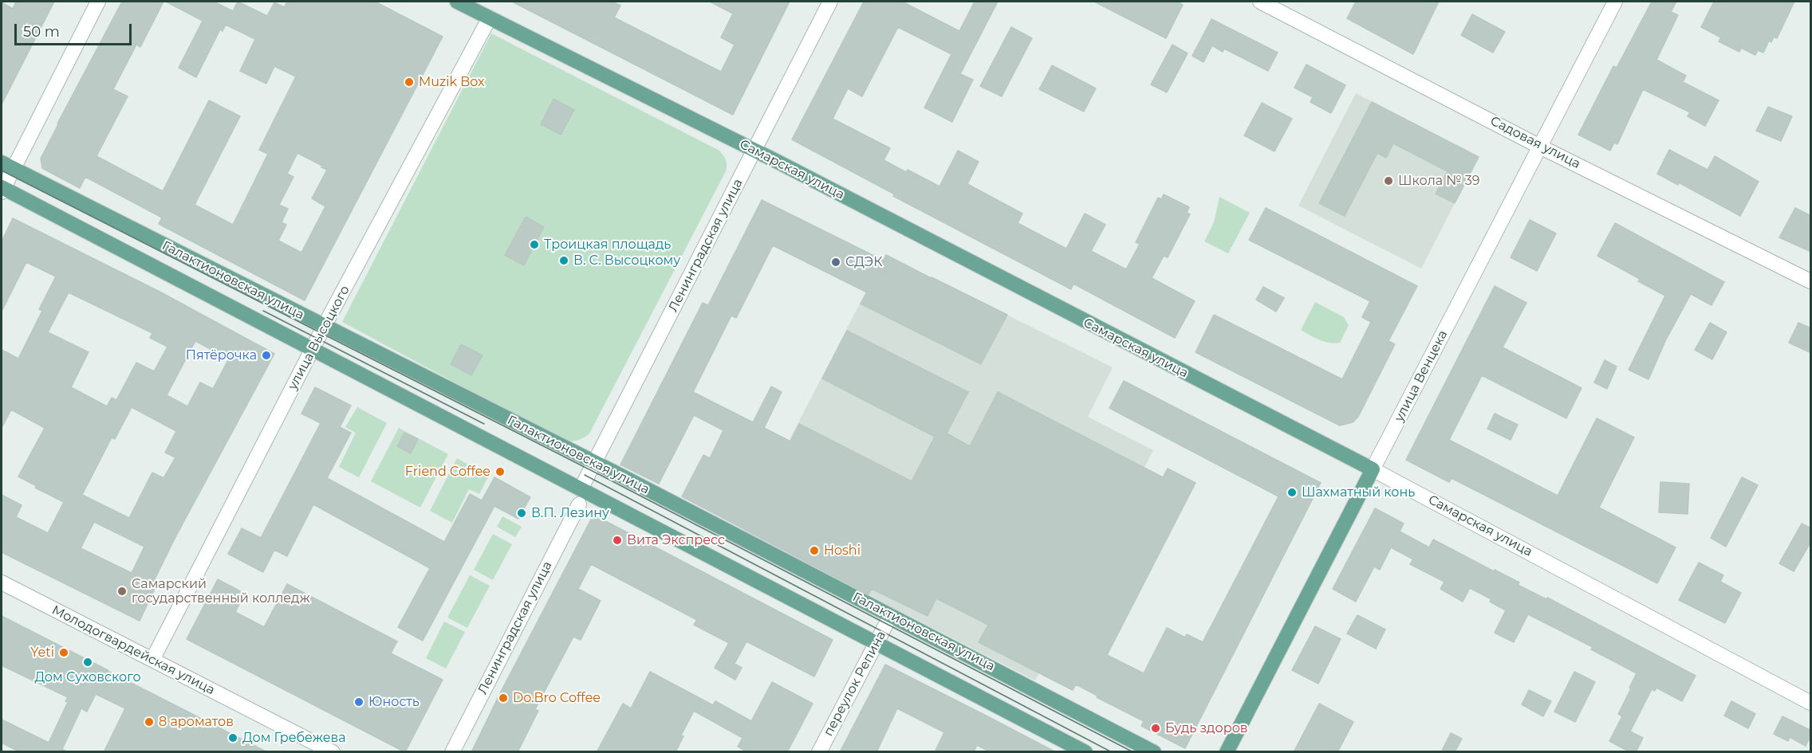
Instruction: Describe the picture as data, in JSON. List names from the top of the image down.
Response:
{
  "streets": {
    "main road": ["Самарская улица", "Галактионовская улица", "улица Венцека"],
    "street": [
      "Садовая улица",
      "Ленинградская улица",
      "улица Высоцкого",
      "Молодогвардейская улица",
      "переулок Репина"
    ]
  },
  "crossings": [
    ["Садовая улица", "улица Венцека"],
    ["Самарская улица", "Ленинградская улица"],
    ["Самарская улица", "улица Высоцкого"],
    ["Самарская улица", "улица Венцека"],
    ["Ленинградская улица", "Галактионовская улица"],
    ["Галактионовская улица", "улица Высоцкого"],
    ["Галактионовская улица", "переулок Репина"],
    ["улица Высоцкого", "Молодогвардейская улица"]
  ],
  "places": [
    "Muzik Box",
    "Школа № 39",
    "Троицкая площадь",
    "В. С. Высоцкому",
    "СДЭК",
    "Пятёрочка",
    "Friend Coffee",
    "Шахматный конь",
    "В.П. Лезину",
    "Вита Экспресс",
    "Hoshi",
    "Самарский государственный колледж",
    "Yeti",
    "Дом Суховского",
    "Do.Bro Coffee",
    "Юность",
    "8 ароматов",
    "Будь здоров",
    "Дом Гребежева"
  ],
  "scale_bar": "50 m"
}
